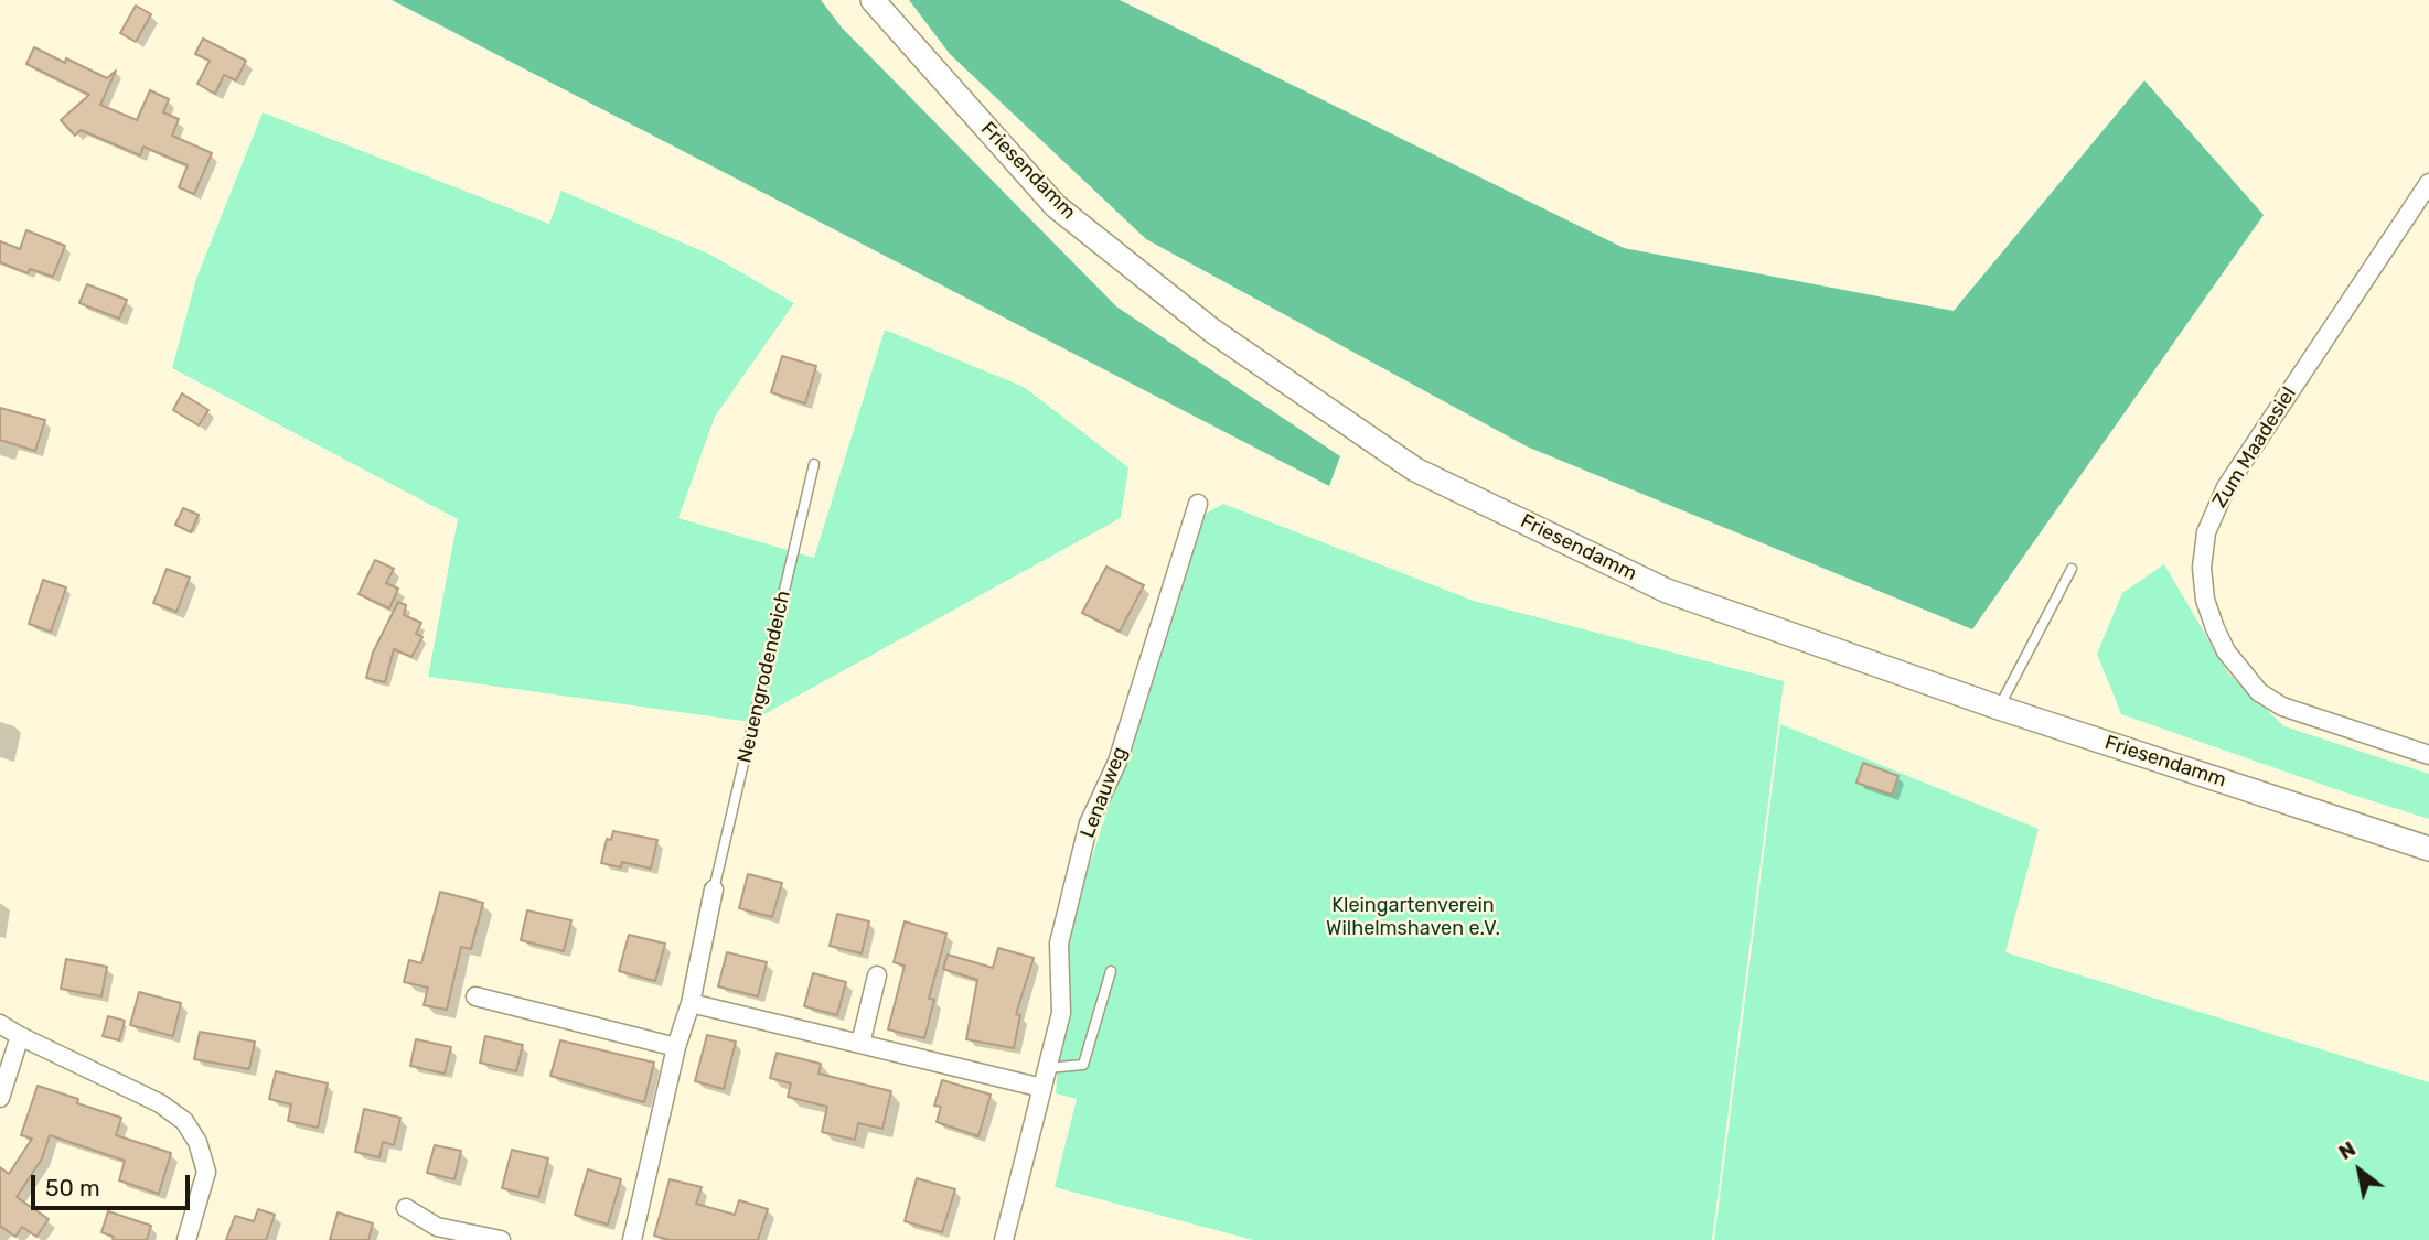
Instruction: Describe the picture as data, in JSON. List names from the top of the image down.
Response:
{
  "streets": {
    "main road": ["Friesendamm"],
    "street": ["Zum Maadesiel", "Lenauweg"],
    "lane": ["Neuengrodendeich"]
  },
  "parks": ["Kleingartenverein Wilhelmshaven e.V."],
  "scale_bar": "50 m",
  "north": "top left"
}
